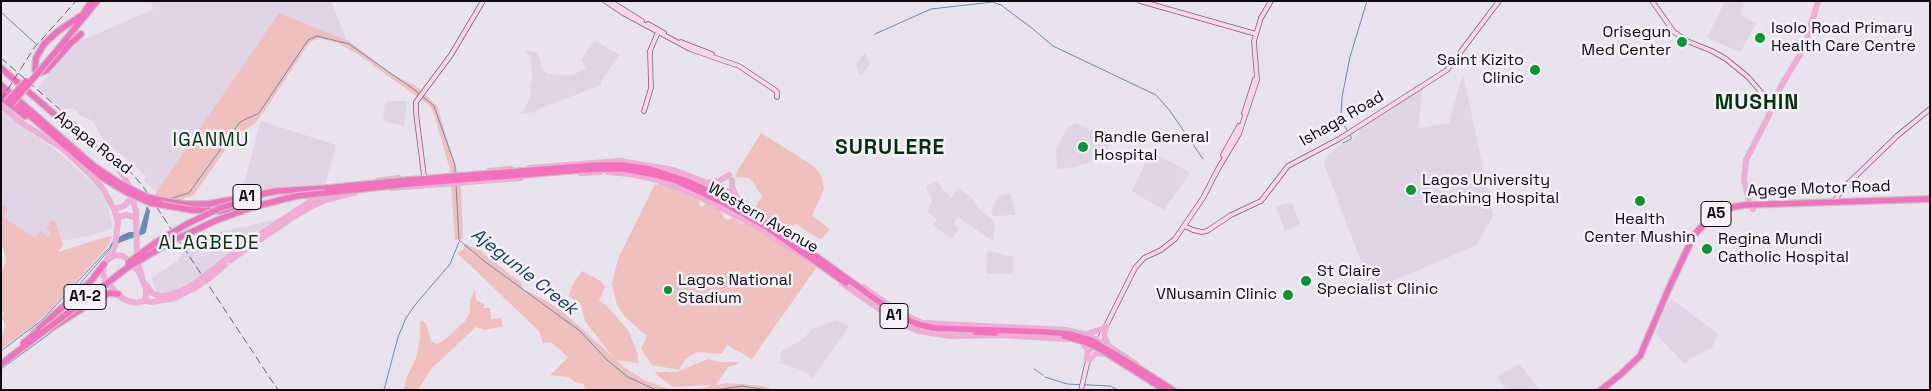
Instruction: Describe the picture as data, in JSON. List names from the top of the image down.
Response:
{
  "streets": {
    "highway": [
      "Apapa Road",
      "Agege Motor Road",
      "A1",
      "A5",
      "Western Avenue",
      "A1-2"
    ],
    "main road": ["Ishaga Road"]
  },
  "crossings": [
    ["Apapa Road", "Western Avenue"],
    ["Apapa Road", "A1-2"],
    ["Western Avenue", "A1-2"]
  ],
  "districts": [
    "MUSHIN",
    "IGANMU",
    "SURULERE",
    "ALAGBEDE"
  ],
  "water": ["Ajegunle Creek"],
  "places": [
    "Isolo Road Primary Health Care Centre",
    "Orisegun Med Center",
    "Saint Kizito Clinic",
    "Randle General Hospital",
    "Lagos University Teaching Hospital",
    "Health Center Mushin",
    "Regina Mundi Catholic Hospital",
    "St Claire Specialist Clinic",
    "Lagos National Stadium",
    "VNusamin Clinic"
  ]
}
